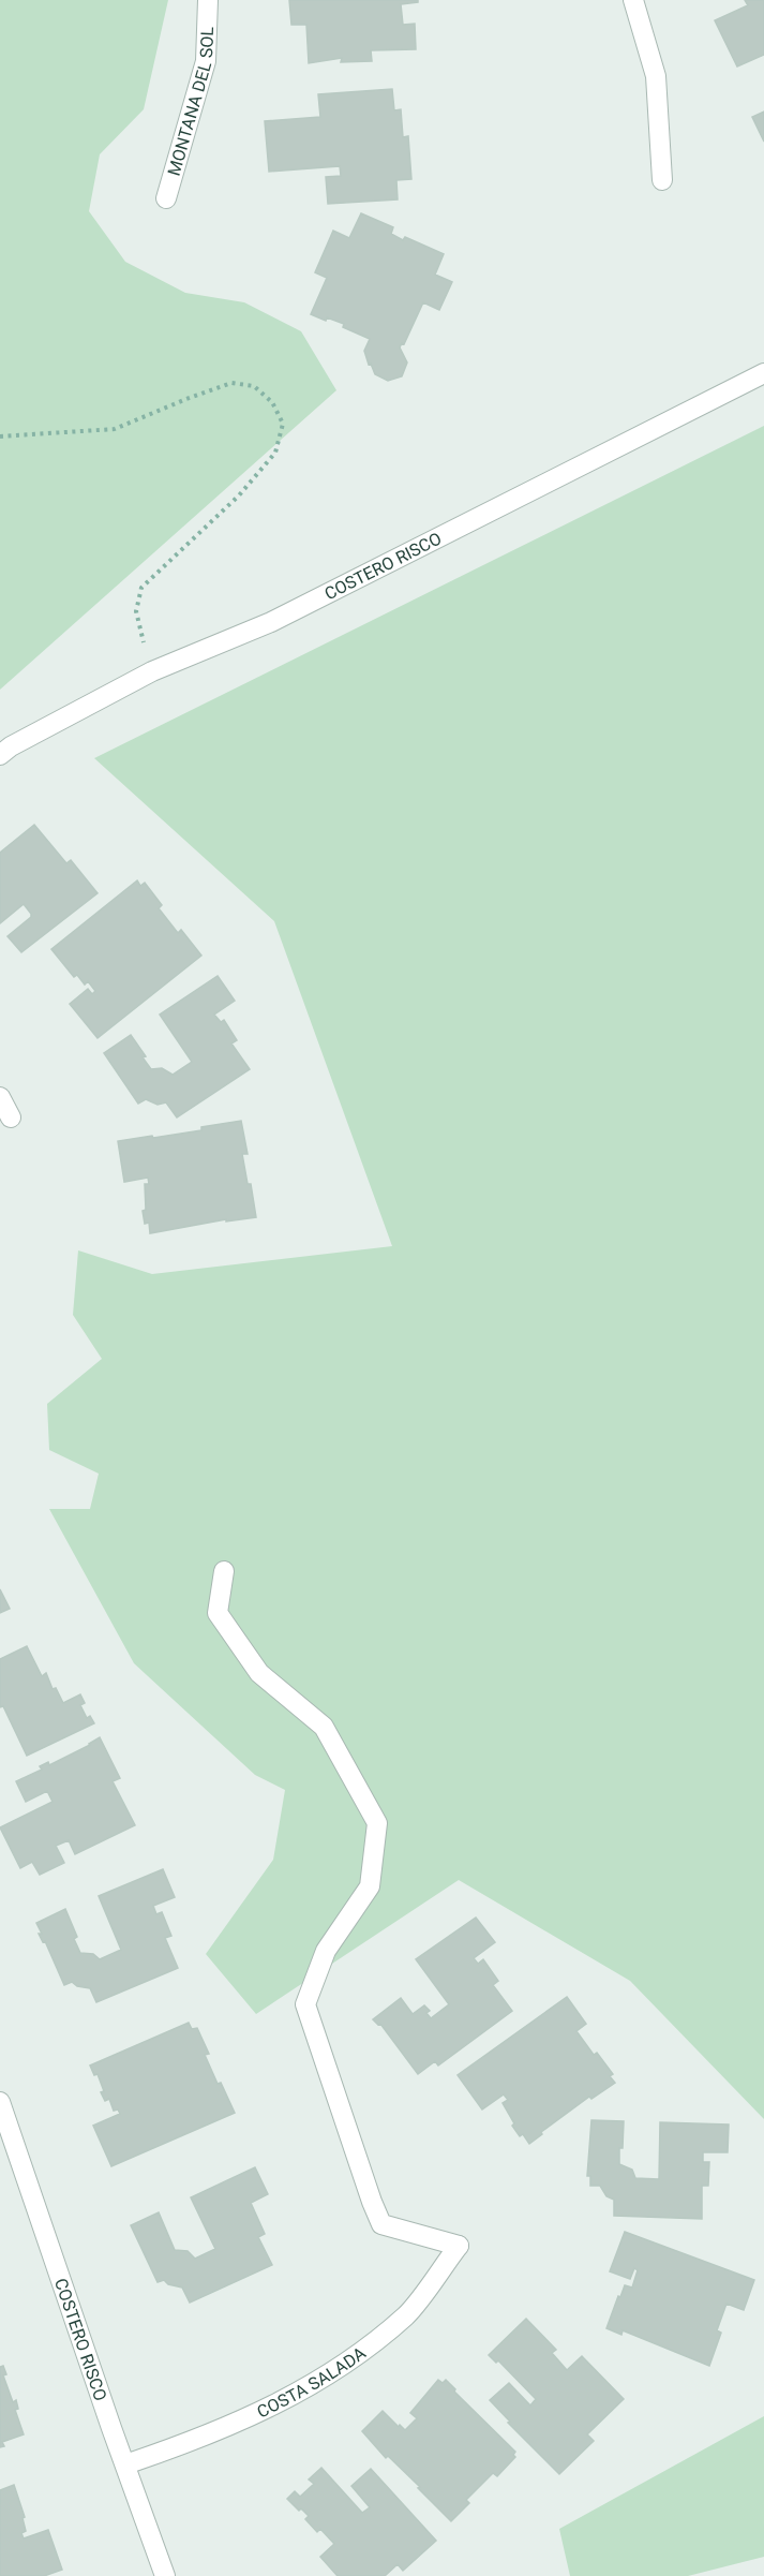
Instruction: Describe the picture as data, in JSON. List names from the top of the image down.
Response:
{
  "streets": {
    "street": ["MONTANA DEL SOL", "COSTERO RISCO", "COSTA SALADA"]
  },
  "crossings": [
    ["COSTERO RISCO", "COSTA SALADA"]
  ]
}
